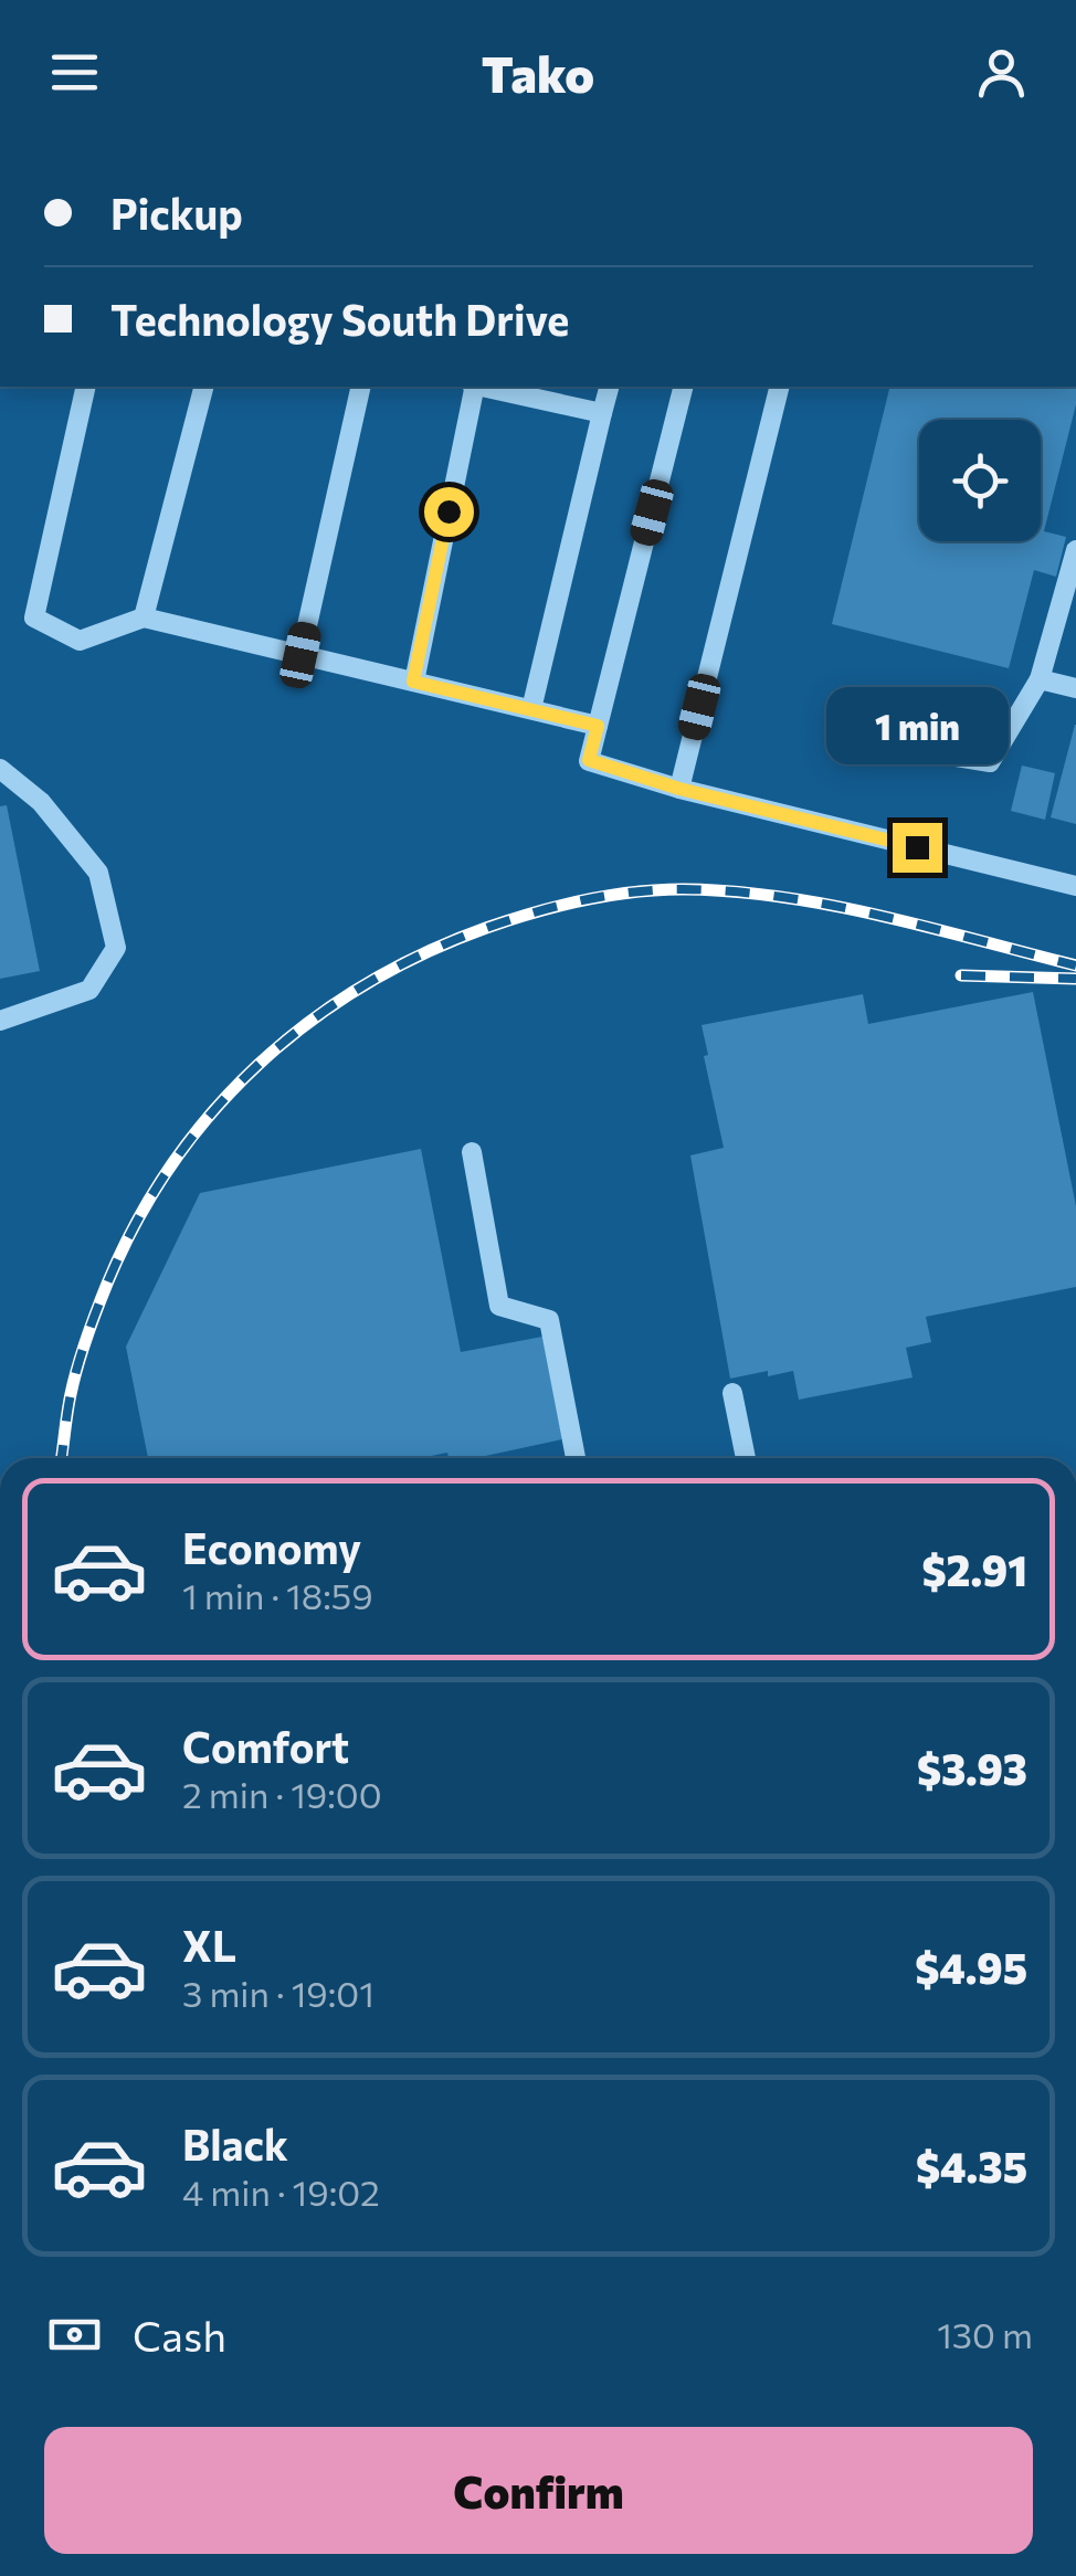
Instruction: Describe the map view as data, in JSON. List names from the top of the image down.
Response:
{
  "page": {
    "header": "Tako",
    "banner": ["Pickup", "Technology South Drive"],
    "bubble": "1 min",
    "list": [
      {
        "name": "Economy",
        "note": "1 min · 18:59",
        "value": "$2.91"
      },
      {
        "name": "Comfort",
        "note": "2 min · 19:00",
        "value": "$3.93"
      },
      {
        "name": "XL",
        "note": "3 min · 19:01",
        "value": "$4.95"
      },
      {
        "name": "Black",
        "note": "4 min · 19:02",
        "value": "$4.35"
      }
    ],
    "pay": ["Cash", "130 m"],
    "buttons": "Confirm"
  }
}
